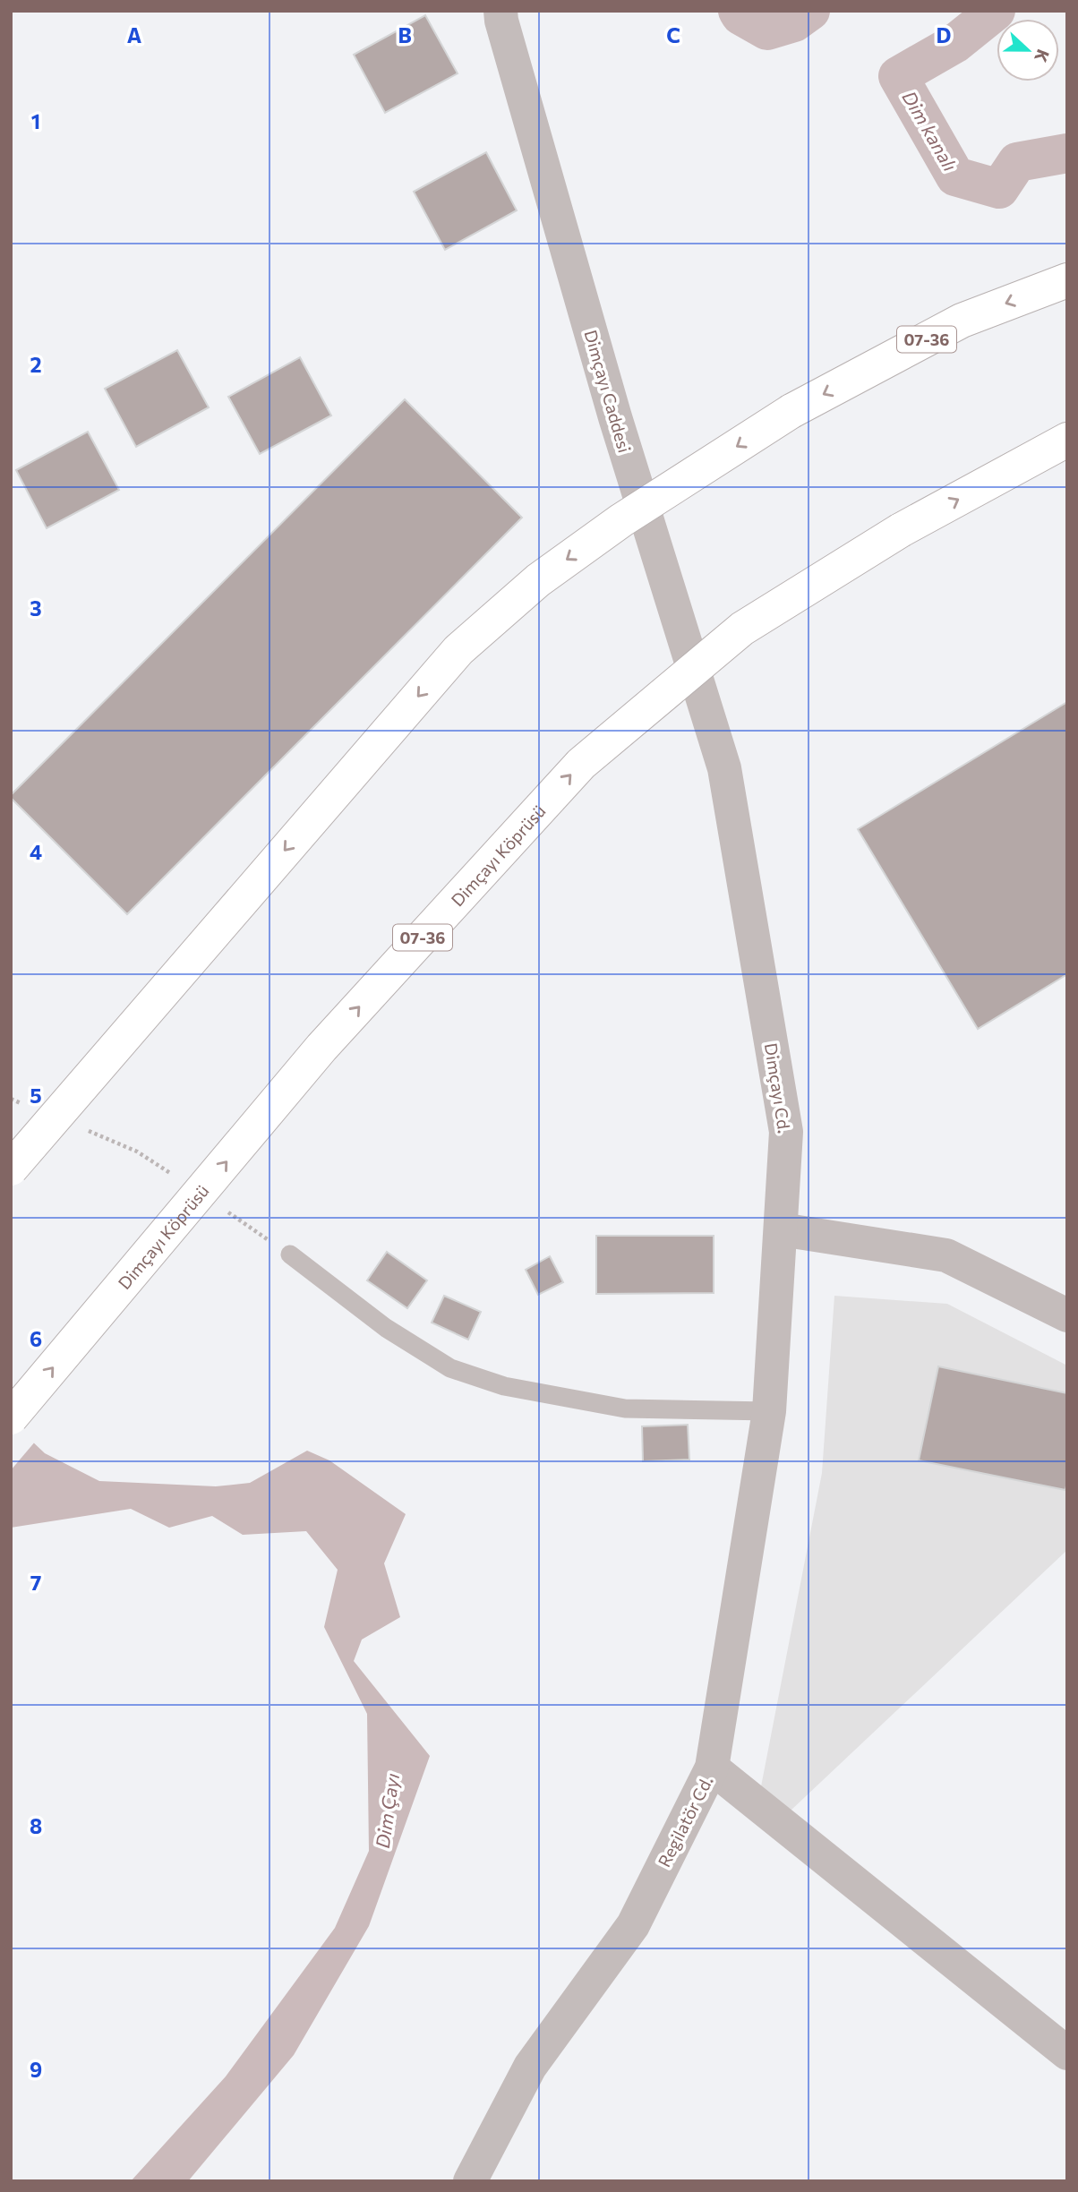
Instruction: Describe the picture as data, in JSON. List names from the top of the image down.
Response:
{
  "streets": {
    "highway": ["07-36", "Dimçayı Köprüsü"],
    "street": ["Dimçayı Caddesi", "Dimçayı Cd.", "Regilatör Cd."]
  },
  "crossings": [
    ["Dimçayı Caddesi", "Dimçayı Cd."],
    ["Dimçayı Cd.", "Regilatör Cd."]
  ],
  "water": ["Dim kanalı", "Dim Çayı"],
  "north": "right",
  "grid": {
    "columns": [
      "A",
      "B",
      "C",
      "D"
    ],
    "rows": [
      "1",
      "2",
      "3",
      "4",
      "5",
      "6",
      "7",
      "8",
      "9"
    ]
  }
}
